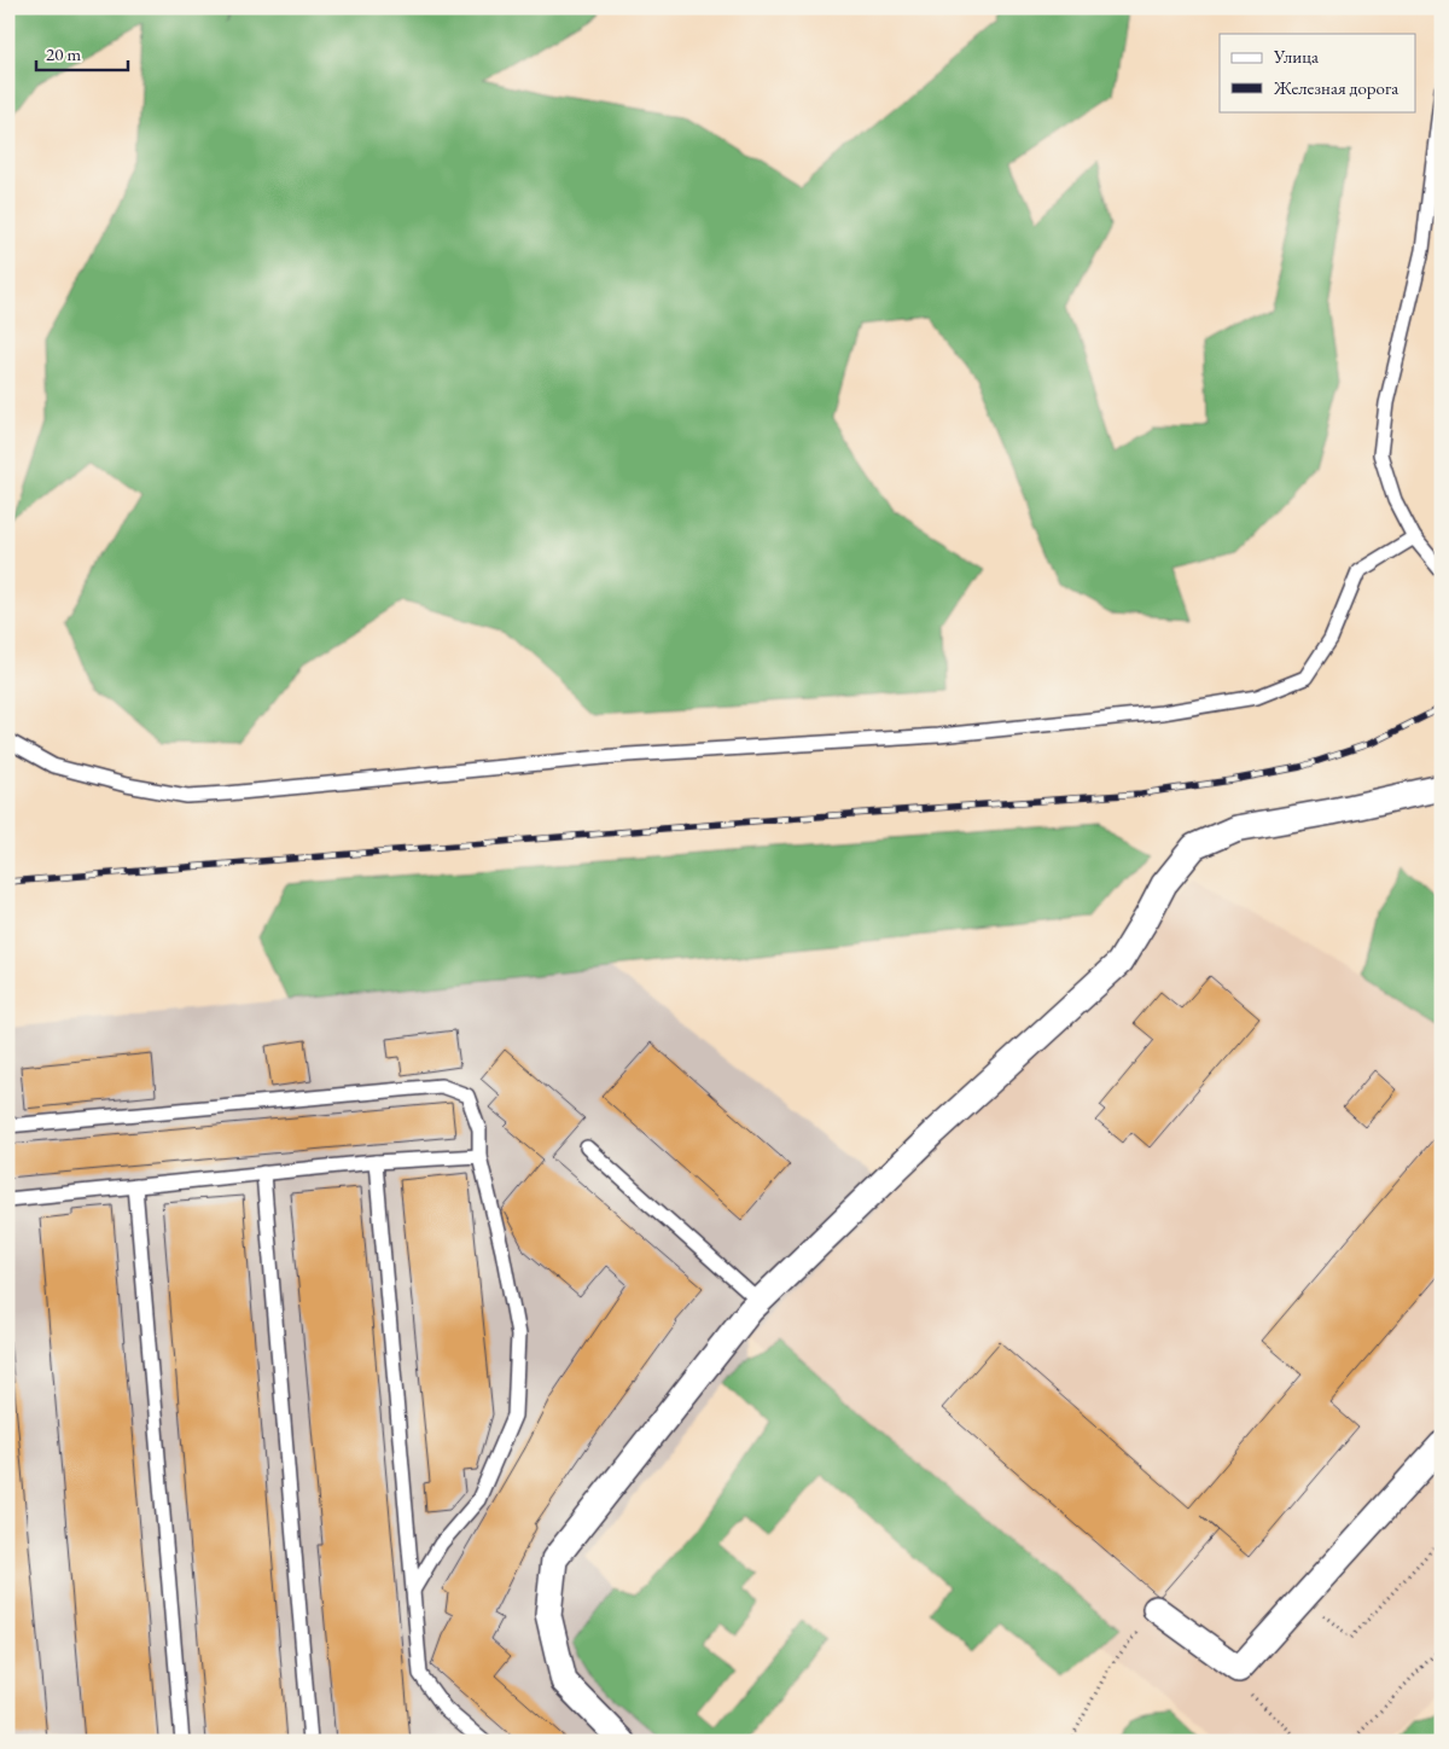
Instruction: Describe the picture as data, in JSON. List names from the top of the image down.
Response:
{
  "legend": ["Улица", "Железная дорога"],
  "scale_bar": "20 m"
}
